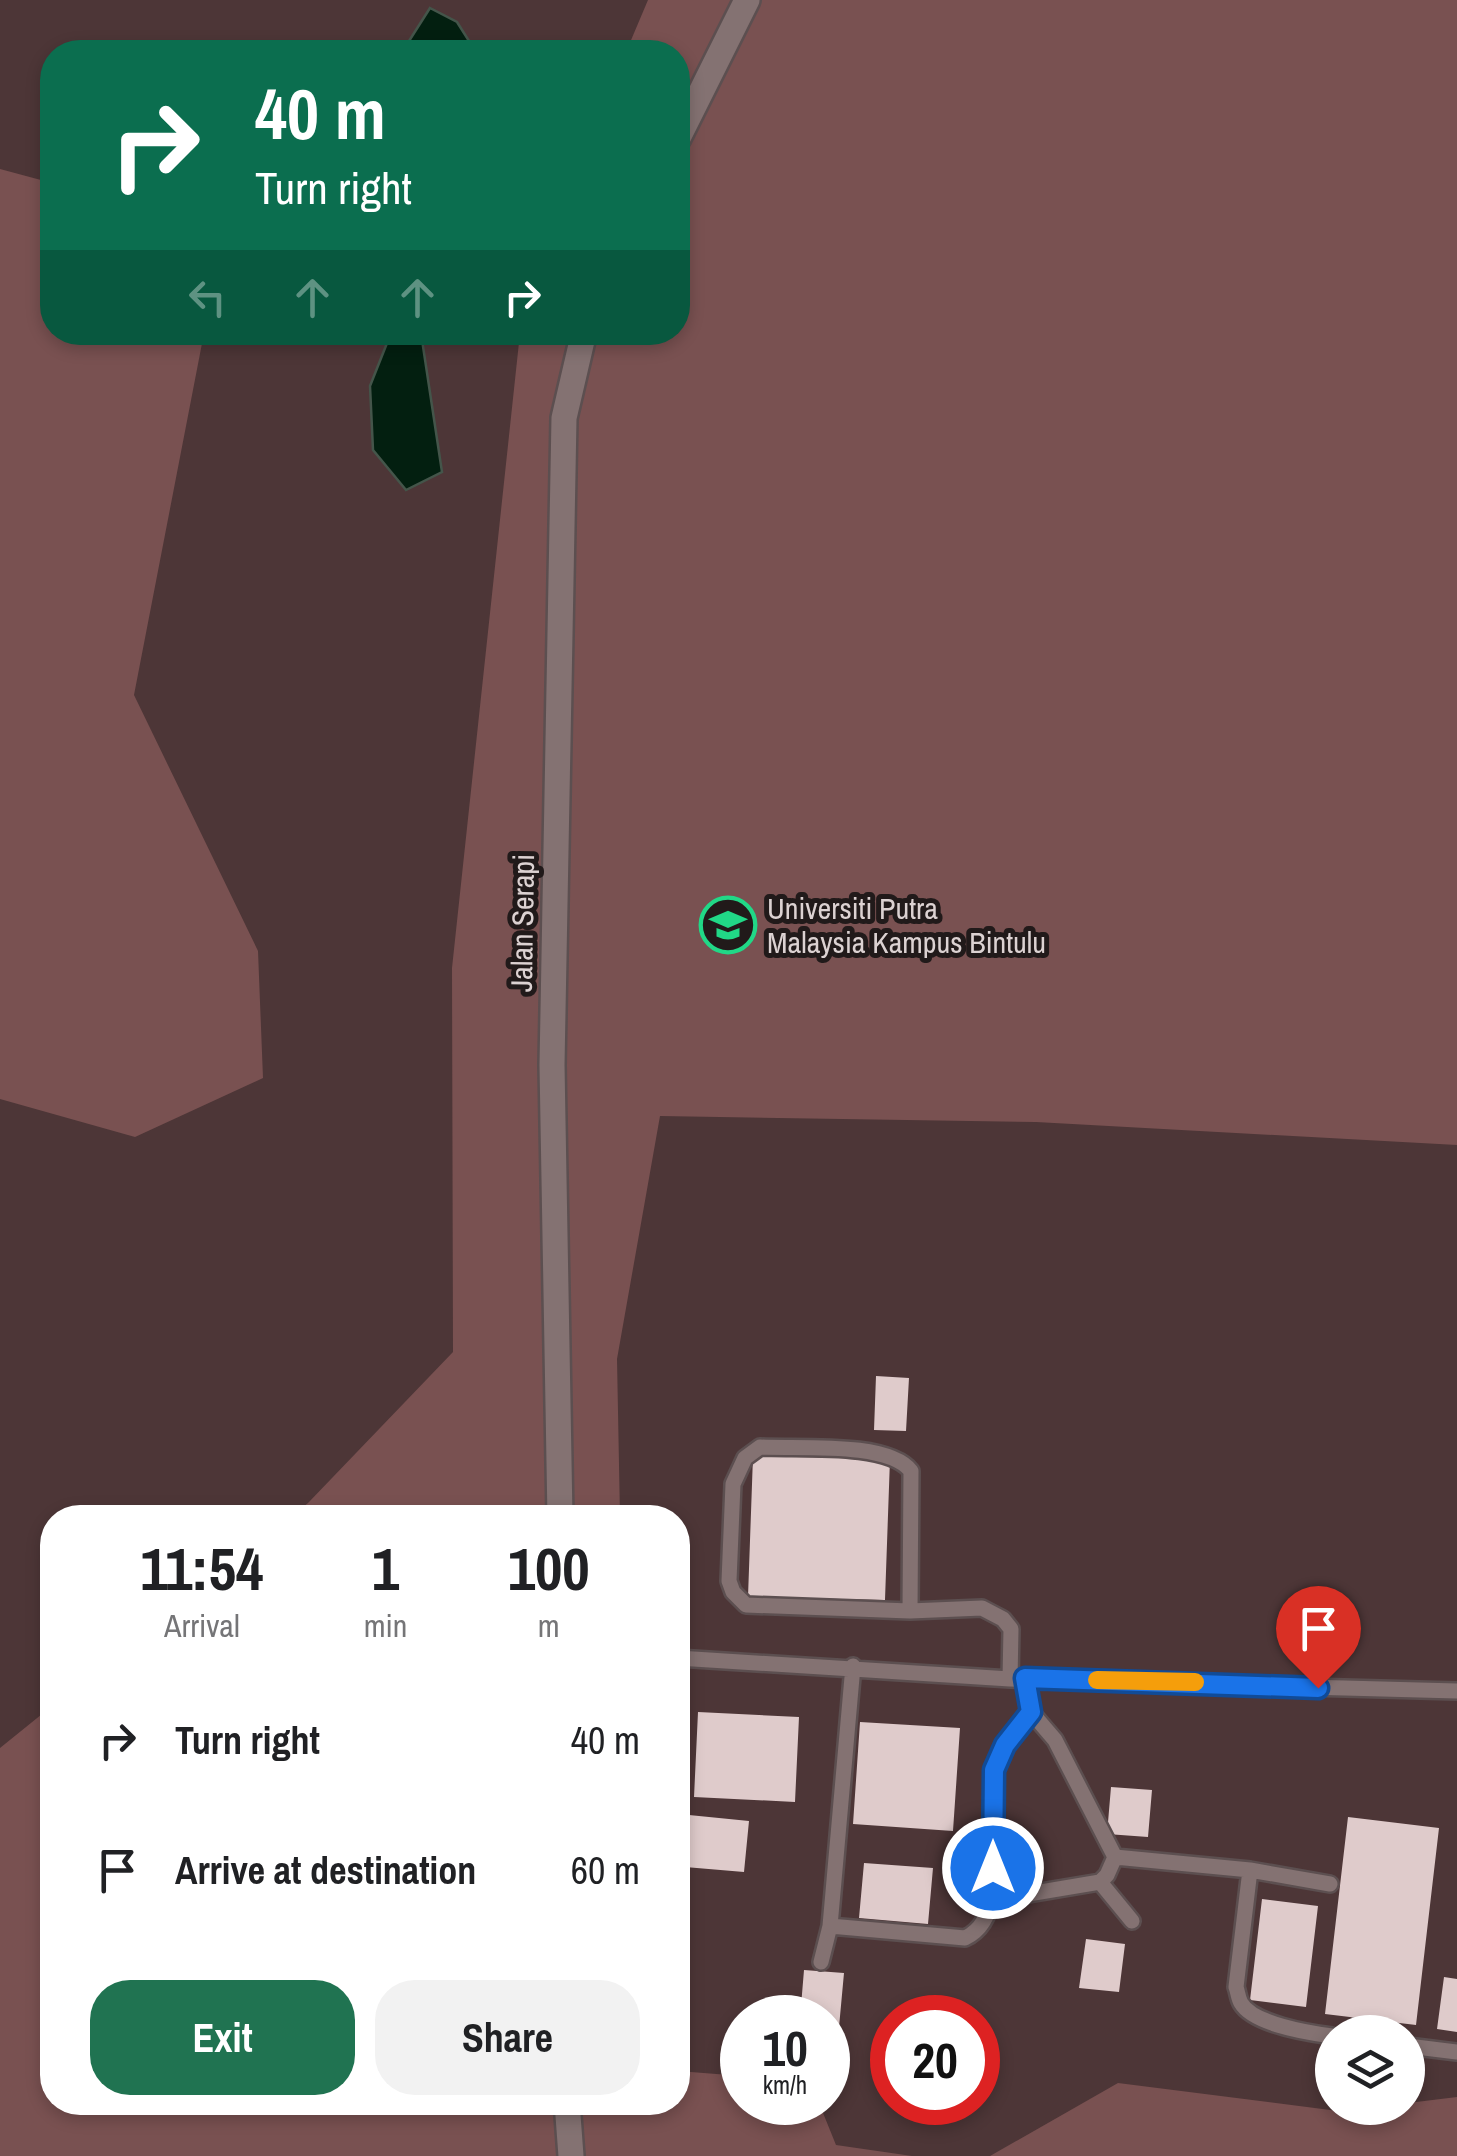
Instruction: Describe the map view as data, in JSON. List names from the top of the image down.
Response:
{
  "streets": {
    "street": ["Jalan Serapi"]
  },
  "places": {
    "school or university": ["Universiti Putra Malaysia Kampus Bintulu"]
  },
  "page": {
    "turn": ["40 m", "Turn right"],
    "eta": [
      "11:54",
      "Arrival",
      "1",
      "min",
      "100",
      "m"
    ],
    "list": [
      {
        "name": "Turn right",
        "value": "40 m"
      },
      {
        "name": "Arrive at destination",
        "value": "60 m"
      }
    ],
    "buttons": ["Exit", "Share"],
    "speed": "10 km/h",
    "limit": "20"
  }
}
